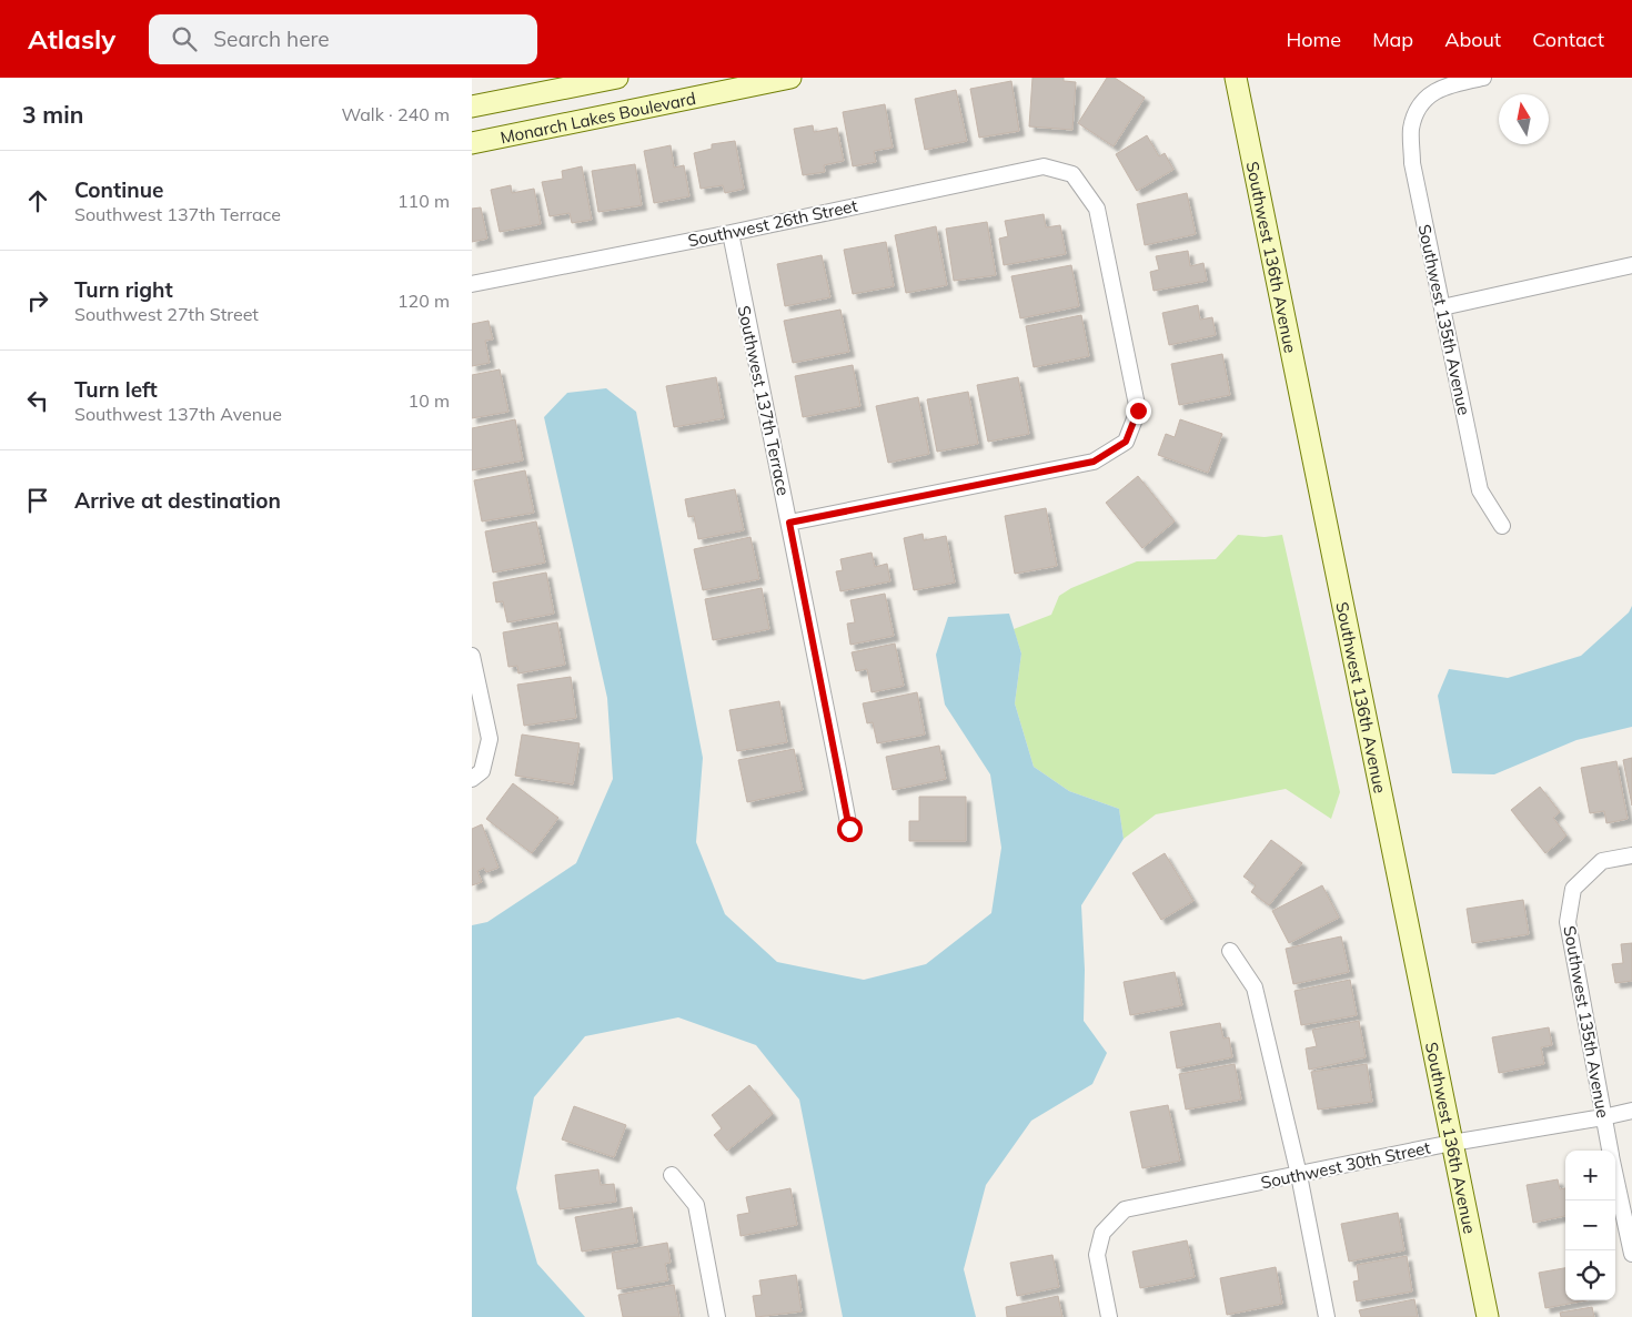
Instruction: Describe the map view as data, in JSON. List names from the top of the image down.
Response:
{
  "streets": {
    "street": [
      "Monarch Lakes Boulevard",
      "Southwest 26th Street",
      "Southwest 136th Avenue",
      "Southwest 135th Avenue",
      "Southwest 137th Terrace",
      "Southwest 30th Street"
    ]
  },
  "crossings": [
    ["Southwest 26th Street", "Southwest 137th Terrace"],
    ["Southwest 136th Avenue", "Southwest 30th Street"],
    ["Southwest 135th Avenue", "Southwest 30th Street"]
  ],
  "north": "top",
  "page": {
    "header": "Atlasly",
    "search": "Search here",
    "nav": [
      "Home",
      "Map",
      "About",
      "Contact"
    ],
    "heading": ["3 min", "Walk · 240 m"],
    "list": [
      ["Continue", "Southwest 137th Terrace", "110 m"],
      ["Turn right", "Southwest 27th Street", "120 m"],
      ["Turn left", "Southwest 137th Avenue", "10 m"],
      "Arrive at destination"
    ],
    "map_buttons": ["+", "−"]
  }
}
